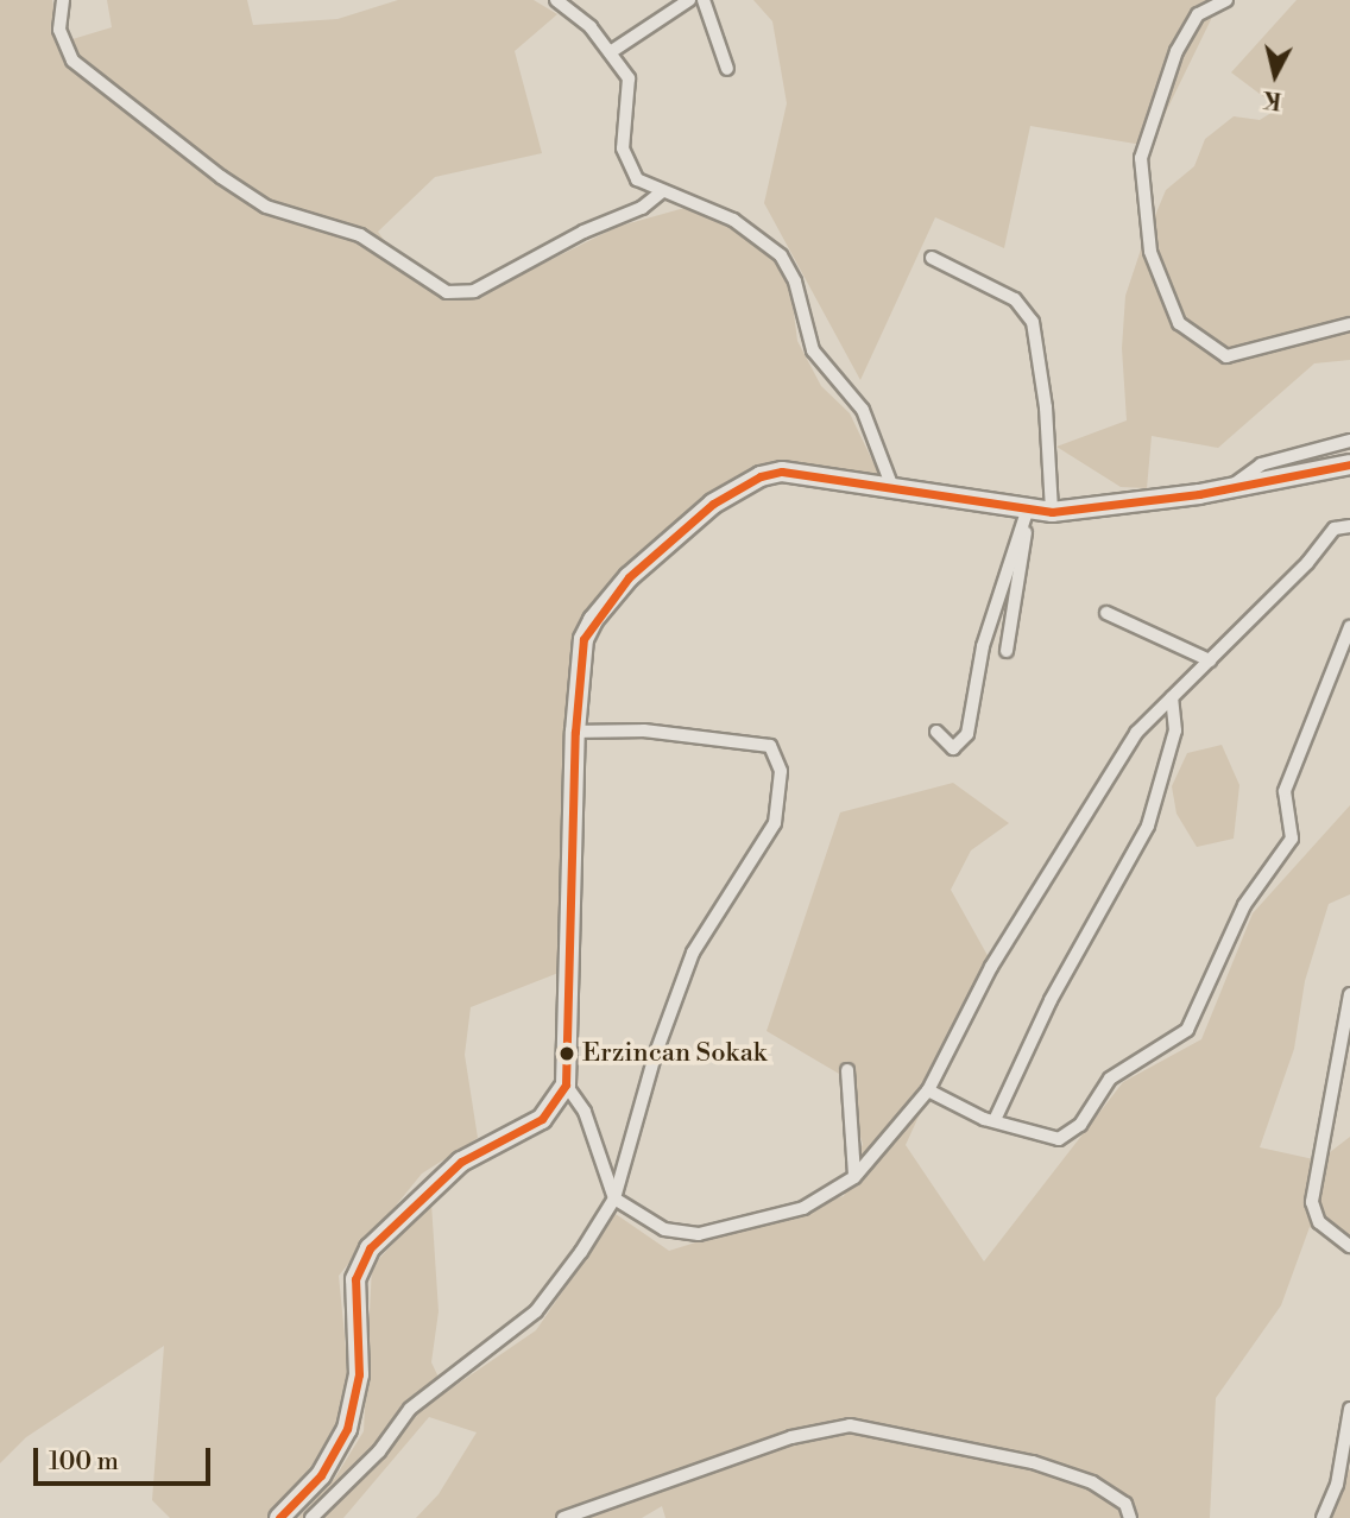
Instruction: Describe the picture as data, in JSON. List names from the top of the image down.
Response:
{
  "places": ["Erzincan Sokak"],
  "scale_bar": "100 m",
  "north": "bottom"
}
